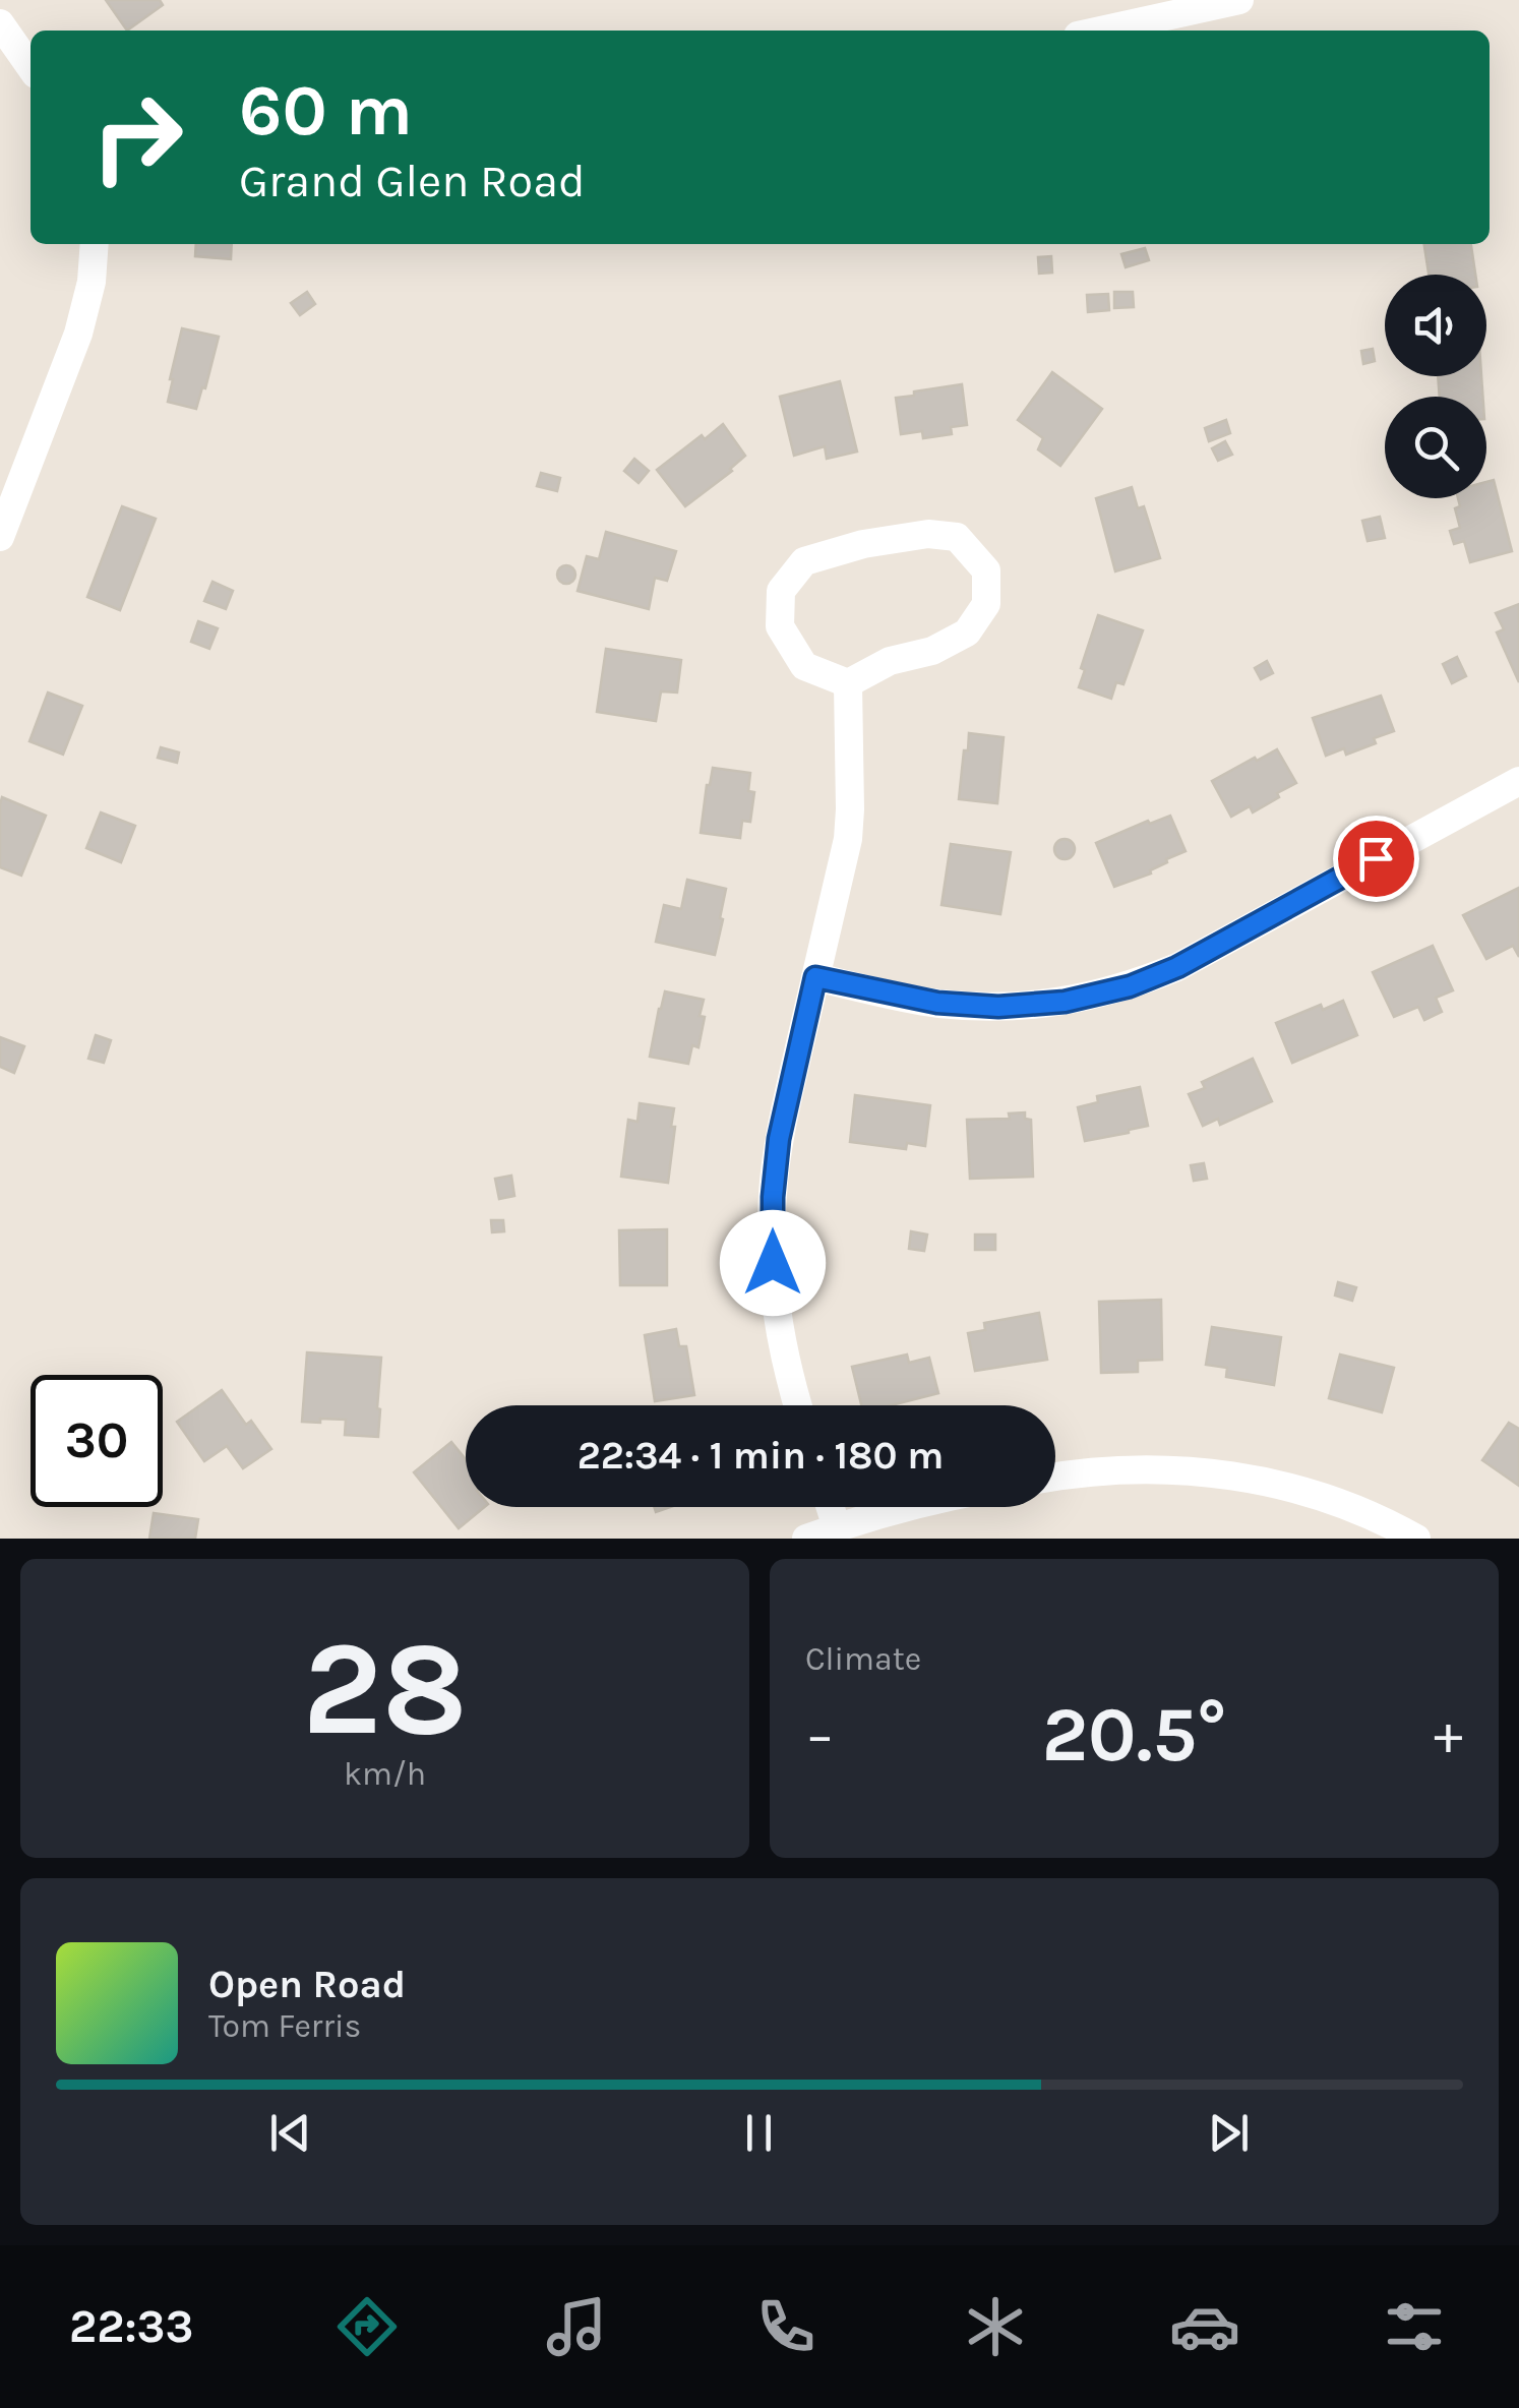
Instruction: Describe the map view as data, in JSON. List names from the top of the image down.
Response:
{
  "page": {
    "turn": ["60 m", "Grand Glen Road"],
    "limit": "30",
    "trip": "22:34 · 1 min · 180 m",
    "tile": [
      ["28", "km/h"],
      "Climate"
    ],
    "heat": ["−", "20.5°", "+"],
    "song": ["Open Road", "Tom Ferris"],
    "tabs": "22:33"
  }
}
